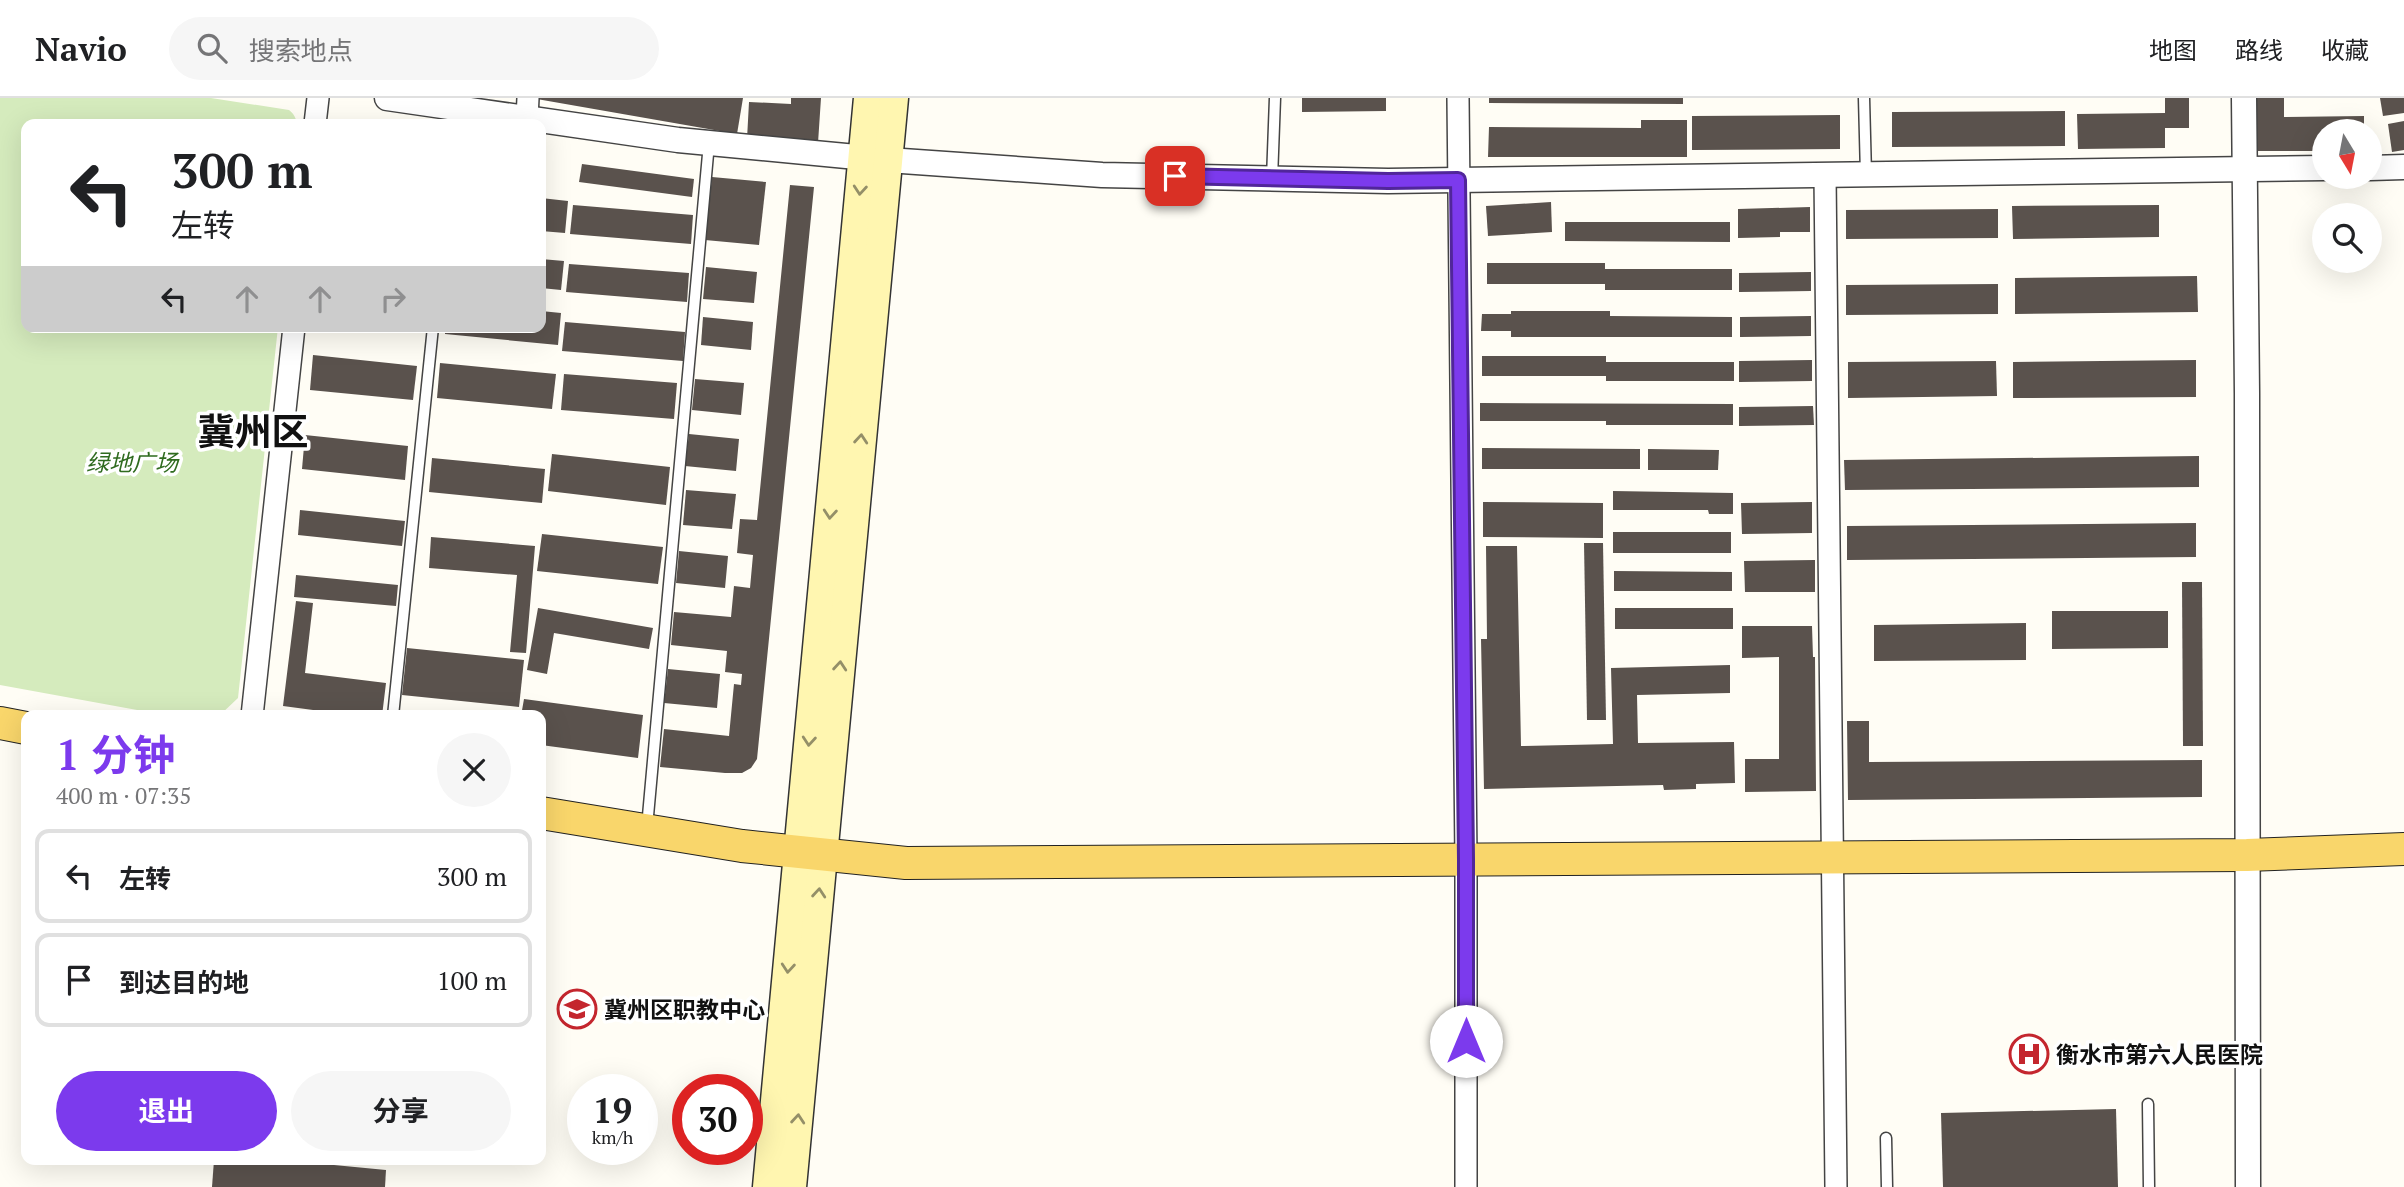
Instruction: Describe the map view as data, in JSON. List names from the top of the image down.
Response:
{
  "districts": ["冀州区"],
  "parks": ["绿地广场"],
  "places": {
    "school or university": ["冀州区职教中心"],
    "hospital": ["衡水市第六人民医院"]
  },
  "north": "bottom",
  "page": {
    "header": "Navio",
    "search": "搜索地点",
    "nav": ["地图", "路线", "收藏"],
    "turn": ["300 m", "左转"],
    "heading": ["1 分钟", "400 m · 07:35"],
    "list": [
      {
        "name": "左转",
        "value": "300 m"
      },
      {
        "name": "到达目的地",
        "value": "100 m"
      }
    ],
    "buttons": ["退出", "分享"],
    "speed": "19 km/h",
    "limit": "30"
  }
}
